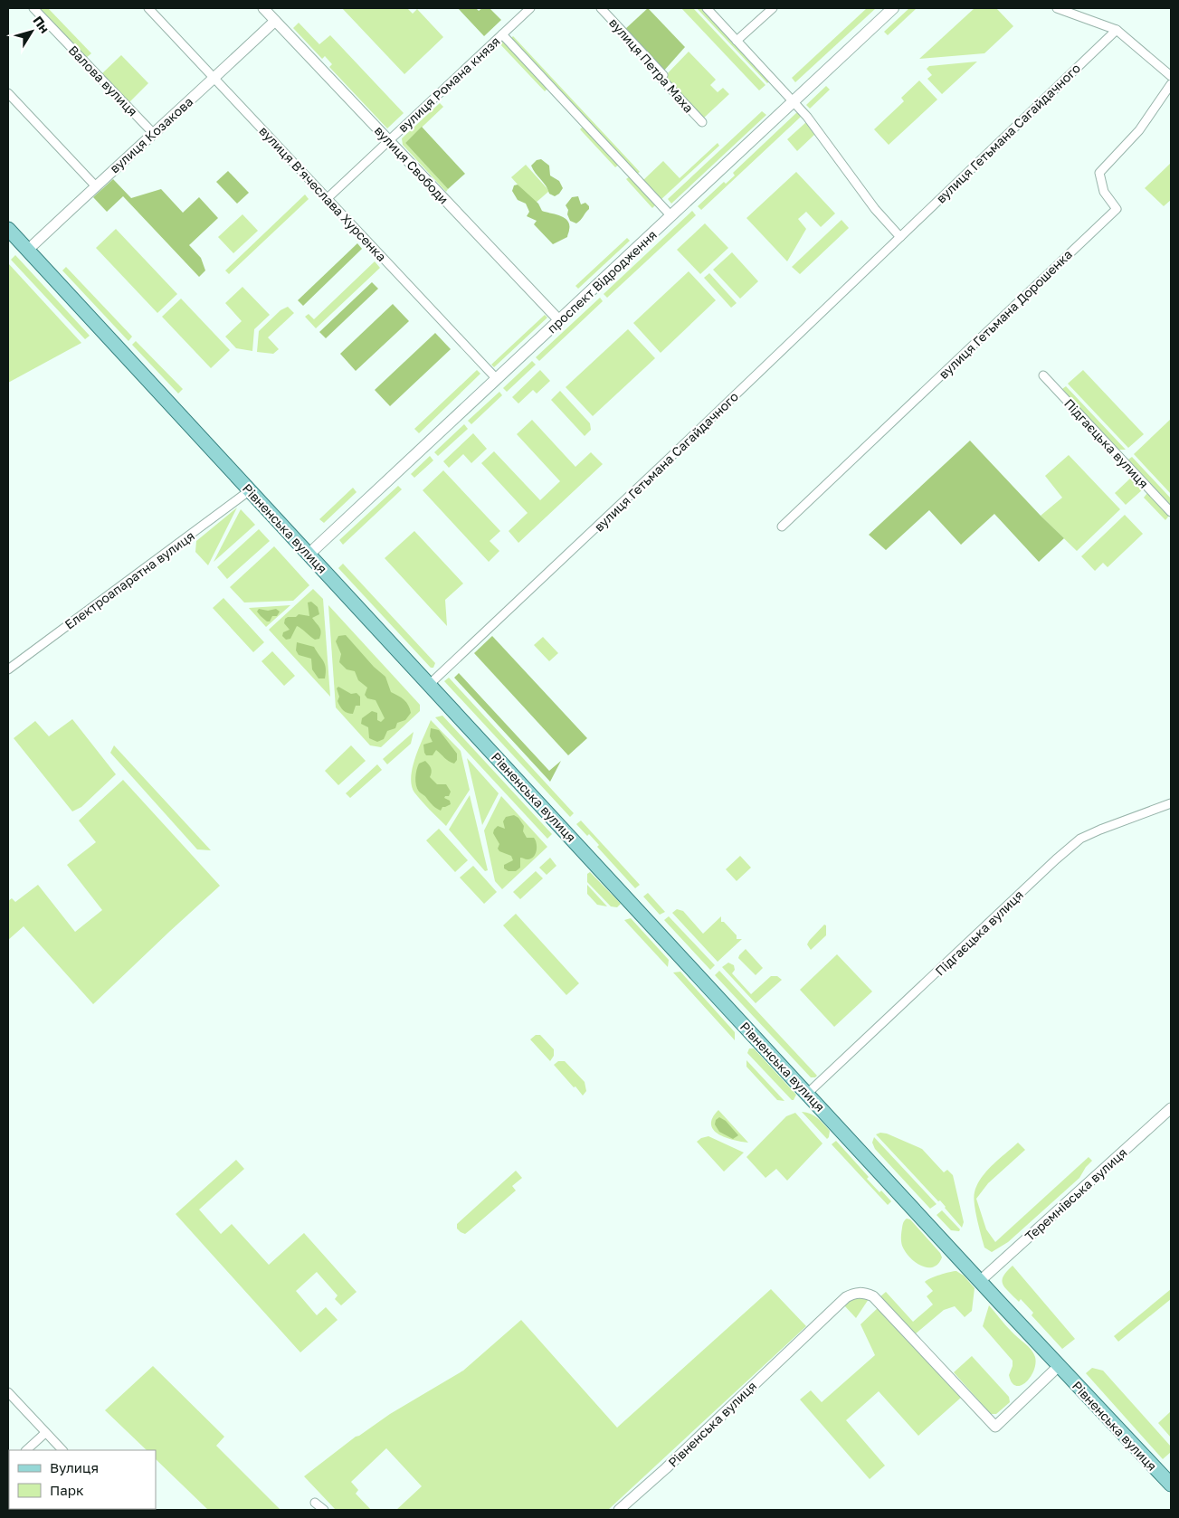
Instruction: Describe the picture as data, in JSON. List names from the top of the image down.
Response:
{
  "streets": {
    "main road": ["проспект Відродження", "Рівненська вулиця"],
    "street": [
      "вулиця Петра Маха",
      "Валова вулиця",
      "вулиця Романа князя",
      "вулиця Гетьмана Сагайдачного",
      "вулиця Козакова",
      "вулиця Свободи",
      "вулиця Вʼячеслава Хурсенка",
      "вулиця Гетьмана Дорошенка",
      "Підгаєцька вулиця",
      "Електроапаратна вулиця",
      "Теремнівська вулиця"
    ]
  },
  "crossings": [
    ["Валова вулиця", "вулиця Козакова"],
    ["вулиця Романа князя", "вулиця Свободи"],
    ["вулиця Романа князя", "вулиця Вʼячеслава Хурсенка"],
    ["вулиця Гетьмана Сагайдачного", "Рівненська вулиця"],
    ["вулиця Козакова", "вулиця Свободи"],
    ["вулиця Козакова", "вулиця Вʼячеслава Хурсенка"],
    ["вулиця Козакова", "Рівненська вулиця"],
    ["вулиця Свободи", "проспект Відродження"],
    ["вулиця Вʼячеслава Хурсенка", "проспект Відродження"],
    ["проспект Відродження", "Рівненська вулиця"],
    ["Підгаєцька вулиця", "Рівненська вулиця"],
    ["Рівненська вулиця", "Електроапаратна вулиця"],
    ["Рівненська вулиця", "Теремнівська вулиця"]
  ],
  "legend": ["Вулиця", "Парк"],
  "north": "top right"
}
